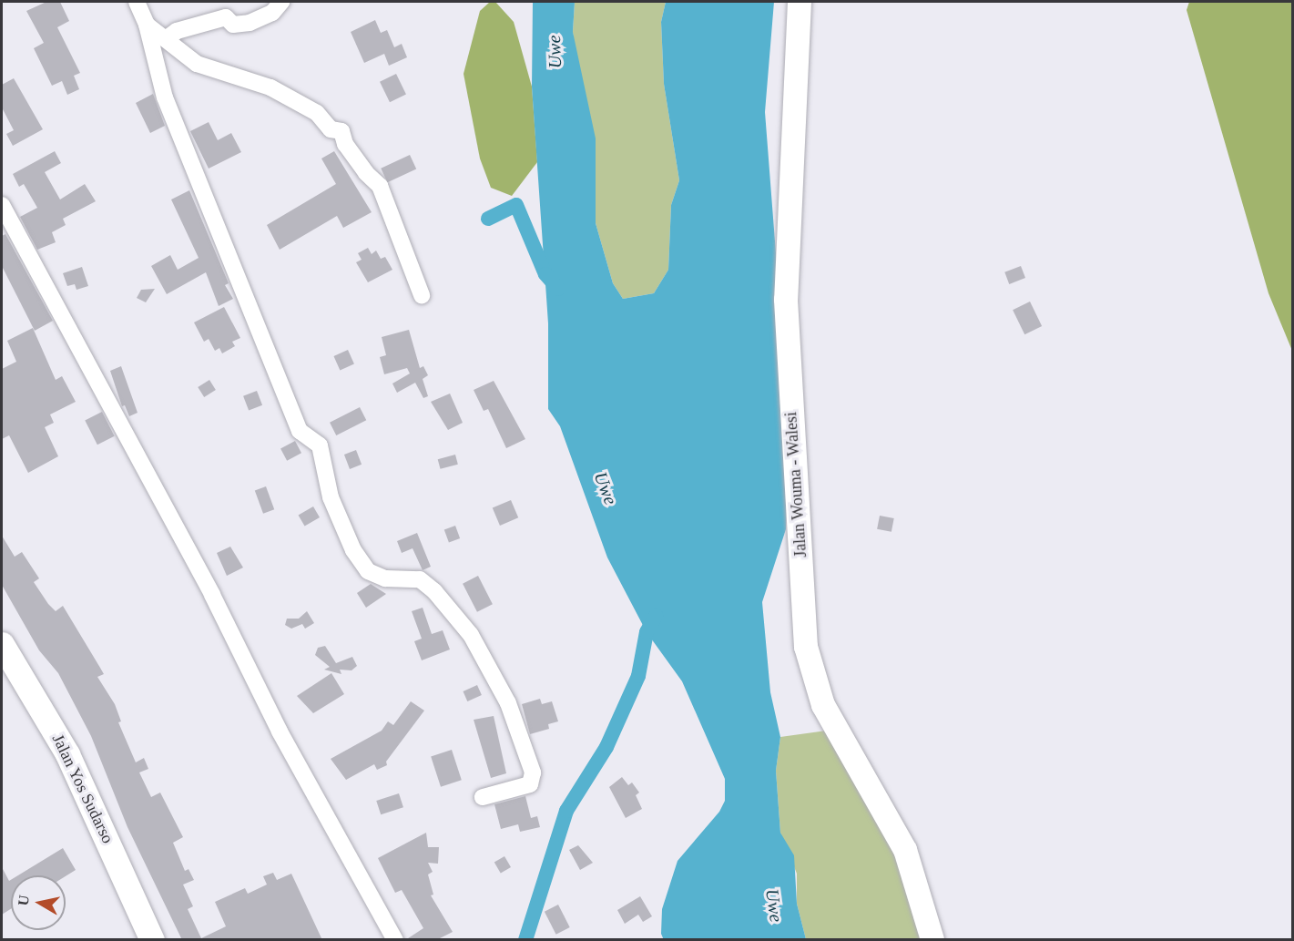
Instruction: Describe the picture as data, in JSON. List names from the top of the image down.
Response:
{
  "streets": {
    "main road": ["Jalan Yos Sudarso"],
    "street": ["Jalan Wouma - Walesi"]
  },
  "water": ["Uwe"],
  "north": "left"
}
